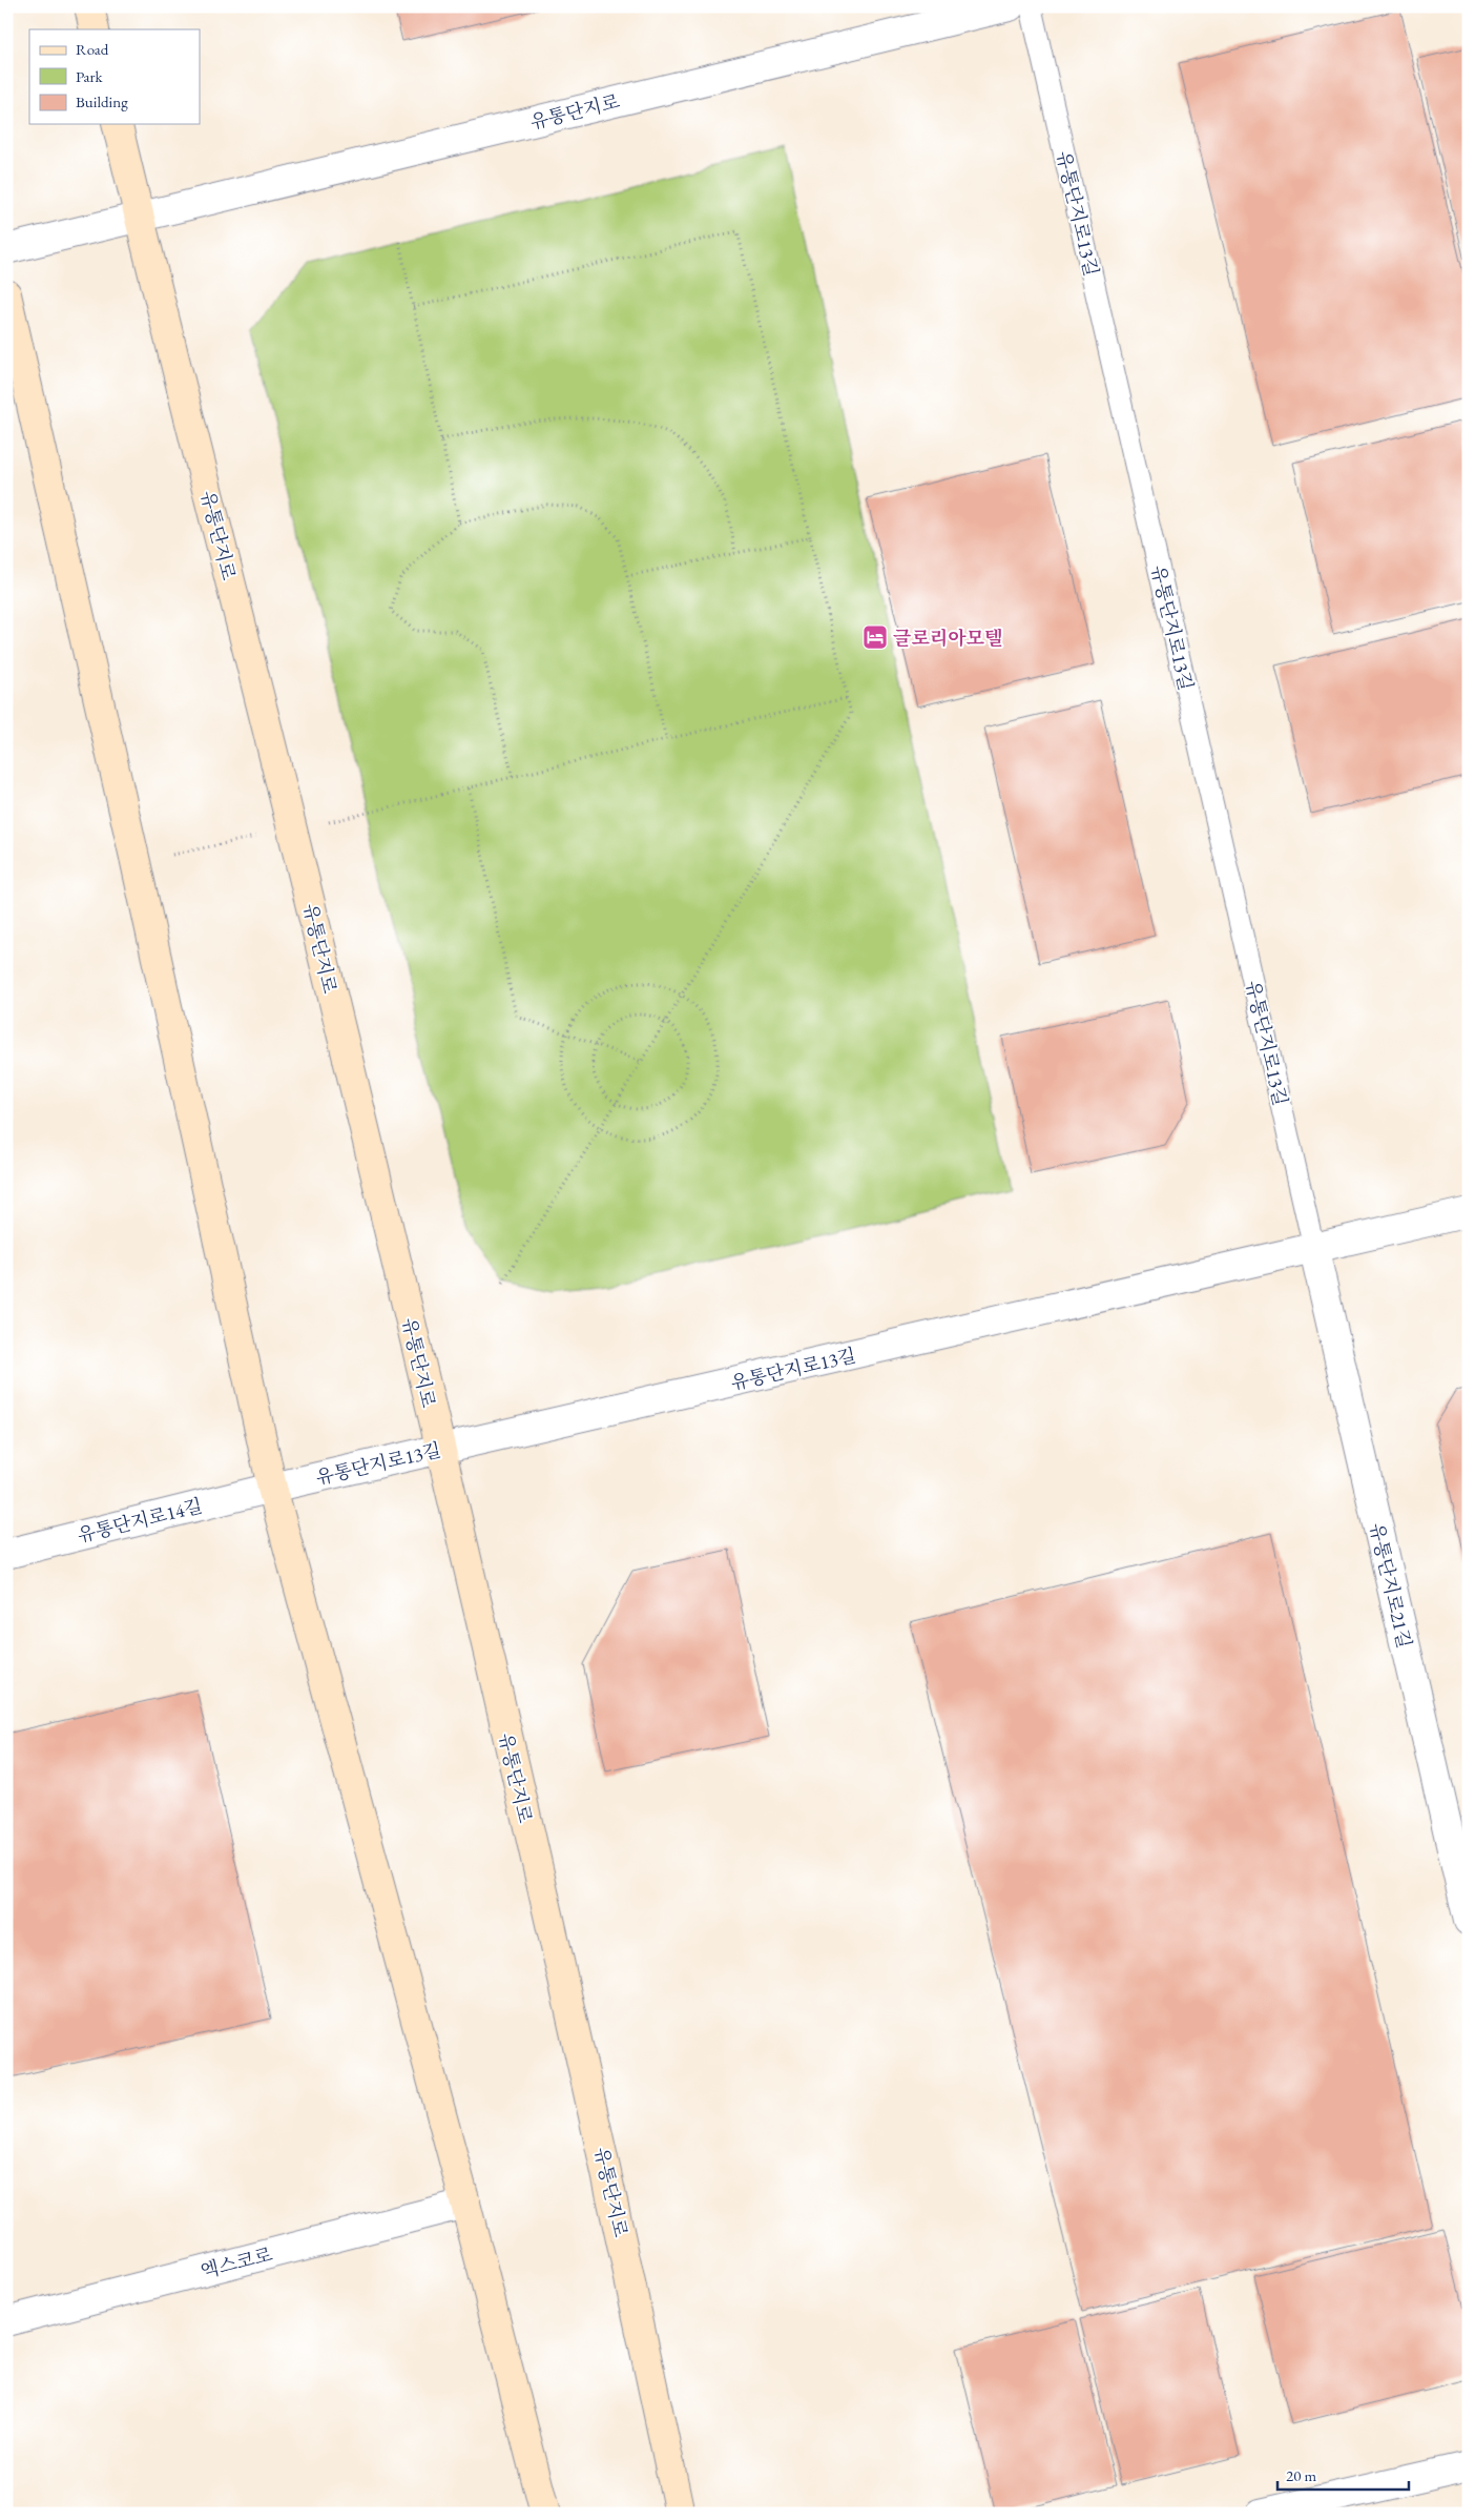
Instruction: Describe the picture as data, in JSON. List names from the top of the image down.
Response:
{
  "streets": {
    "main road": ["유통단지로"],
    "street": [
      "유통단지로13길",
      "유통단지로14길",
      "유통단지로21길",
      "엑스코로"
    ]
  },
  "crossings": [
    ["유통단지로", "유통단지로13길"],
    ["유통단지로13길", "유통단지로14길"],
    ["유통단지로13길", "유통단지로21길"]
  ],
  "places": {
    "hotel": ["글로리아모텔"]
  },
  "legend": ["Road", "Park", "Building"],
  "scale_bar": "20 m"
}
